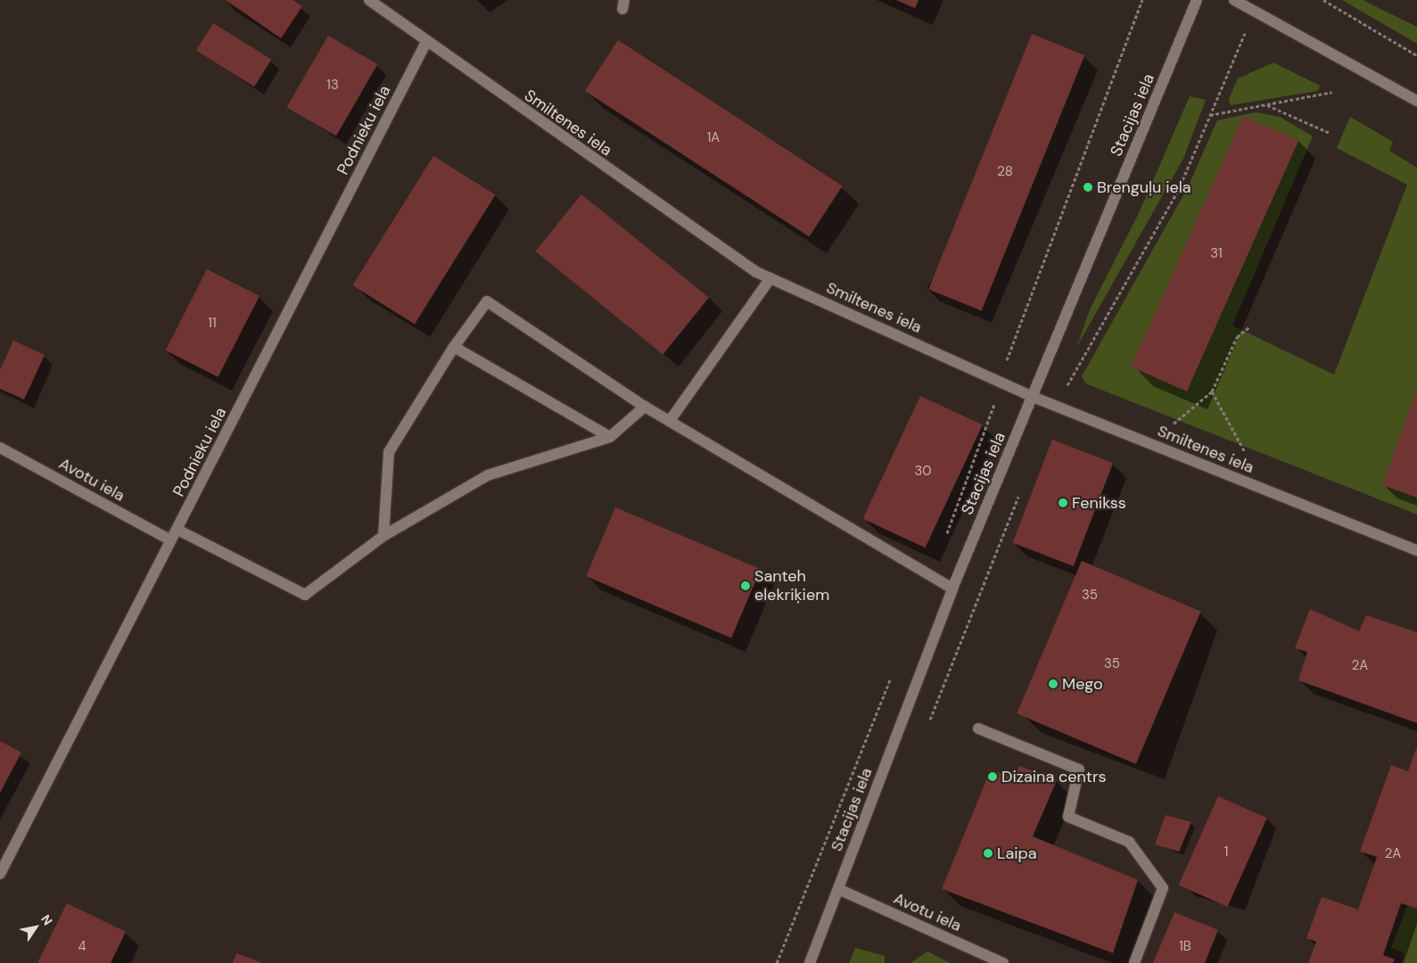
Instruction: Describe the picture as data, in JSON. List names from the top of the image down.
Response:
{
  "streets": {
    "street": [
      "Stacijas iela",
      "Smiltenes iela",
      "Podnieku iela",
      "Avotu iela"
    ]
  },
  "crossings": [
    ["Stacijas iela", "Smiltenes iela"],
    ["Stacijas iela", "Avotu iela"],
    ["Smiltenes iela", "Podnieku iela"],
    ["Podnieku iela", "Avotu iela"]
  ],
  "places": [
    "Brenguļu iela",
    "Fenikss",
    "Santeh elekriķiem",
    "Mego",
    "Dizaina centrs",
    "Laipa"
  ],
  "house_numbers": [
    "13",
    "1A",
    "28",
    "31",
    "11",
    "30",
    "35",
    "35",
    "2A",
    "1",
    "2A",
    "4",
    "1B"
  ],
  "north": "top right"
}
